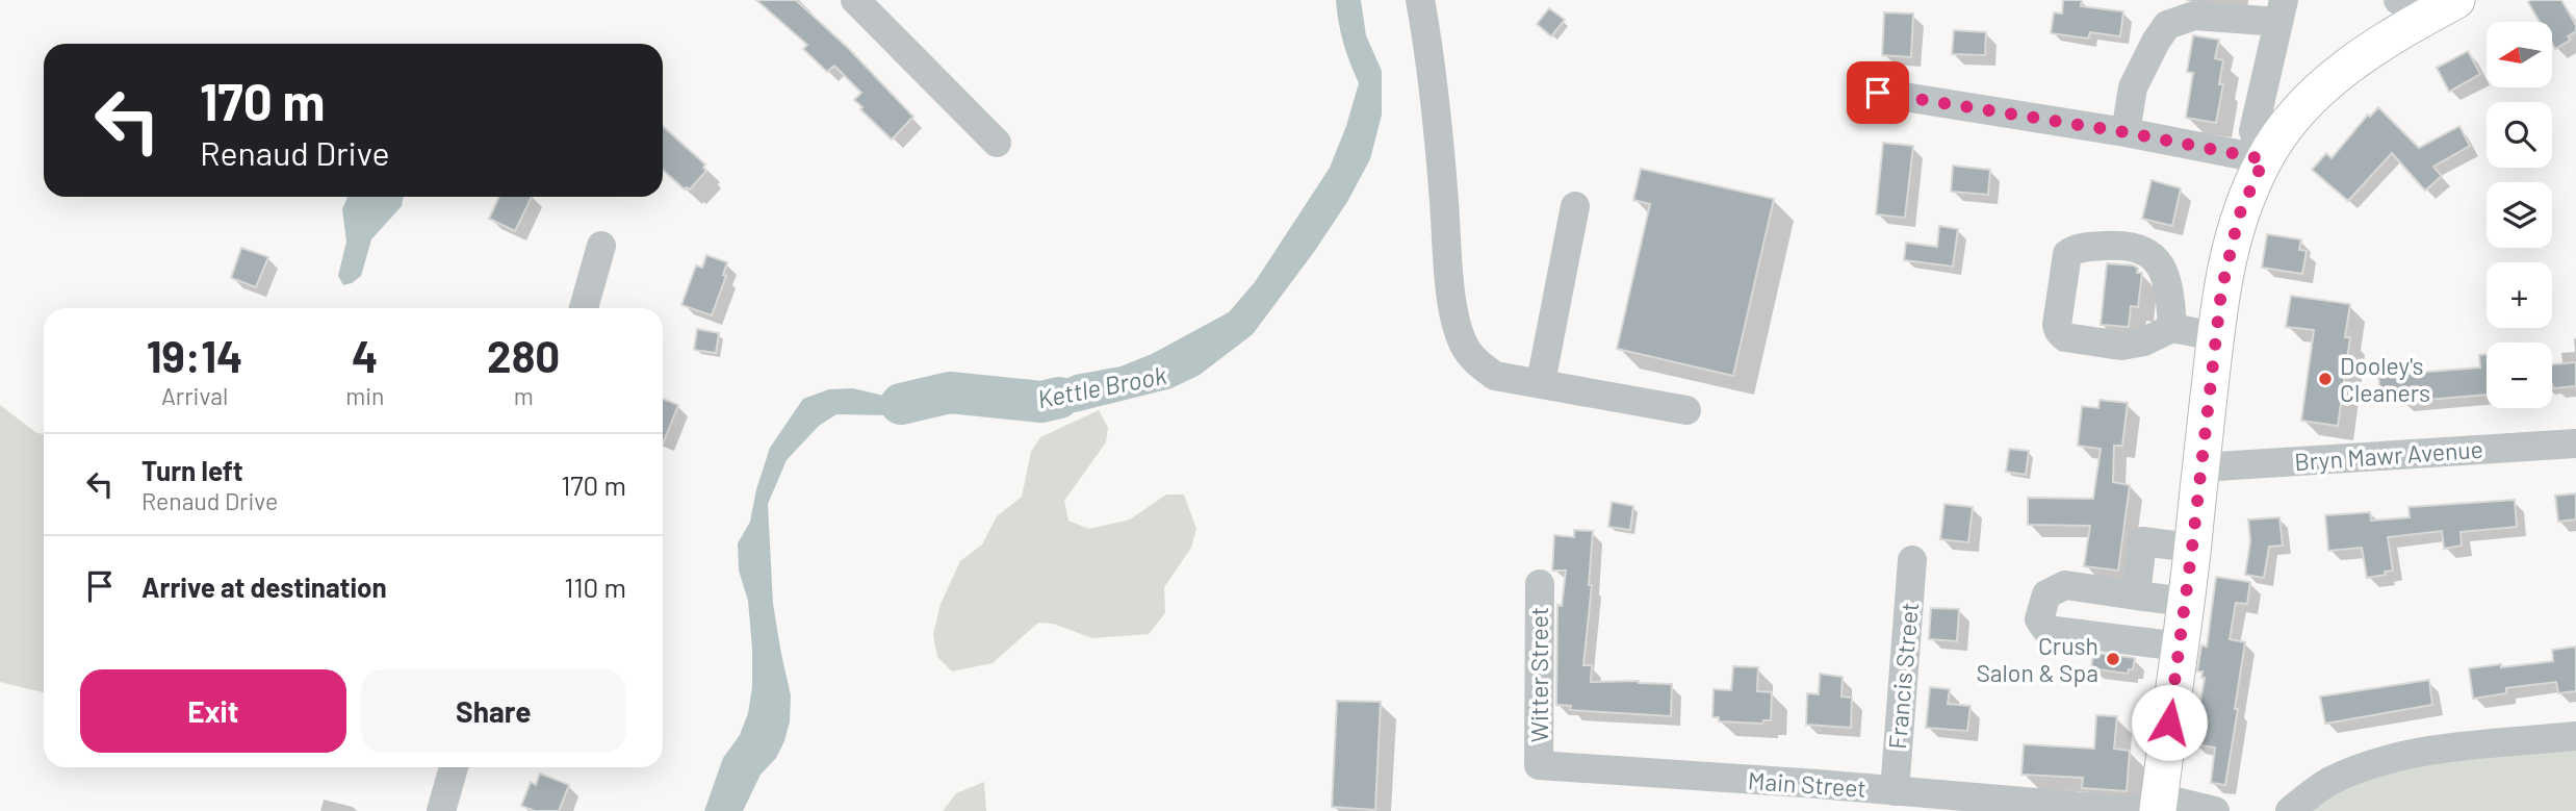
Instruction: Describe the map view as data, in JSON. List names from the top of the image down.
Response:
{
  "streets": {
    "street": [
      "Bryn Mawr Avenue",
      "Witter Street",
      "Francis Street",
      "Main Street"
    ]
  },
  "crossings": [
    ["Witter Street", "Main Street"],
    ["Francis Street", "Main Street"]
  ],
  "water": ["Kettle Brook"],
  "places": ["Dooley's Cleaners", "Crush Salon & Spa"],
  "north": "left",
  "page": {
    "map_buttons": ["+", "−"],
    "turn": ["170 m", "Renaud Drive"],
    "eta": [
      "19:14",
      "Arrival",
      "4",
      "min",
      "280",
      "m"
    ],
    "list": [
      {
        "name": "Turn left",
        "note": "Renaud Drive",
        "value": "170 m"
      },
      {
        "name": "Arrive at destination",
        "value": "110 m"
      }
    ],
    "buttons": ["Exit", "Share"]
  }
}
